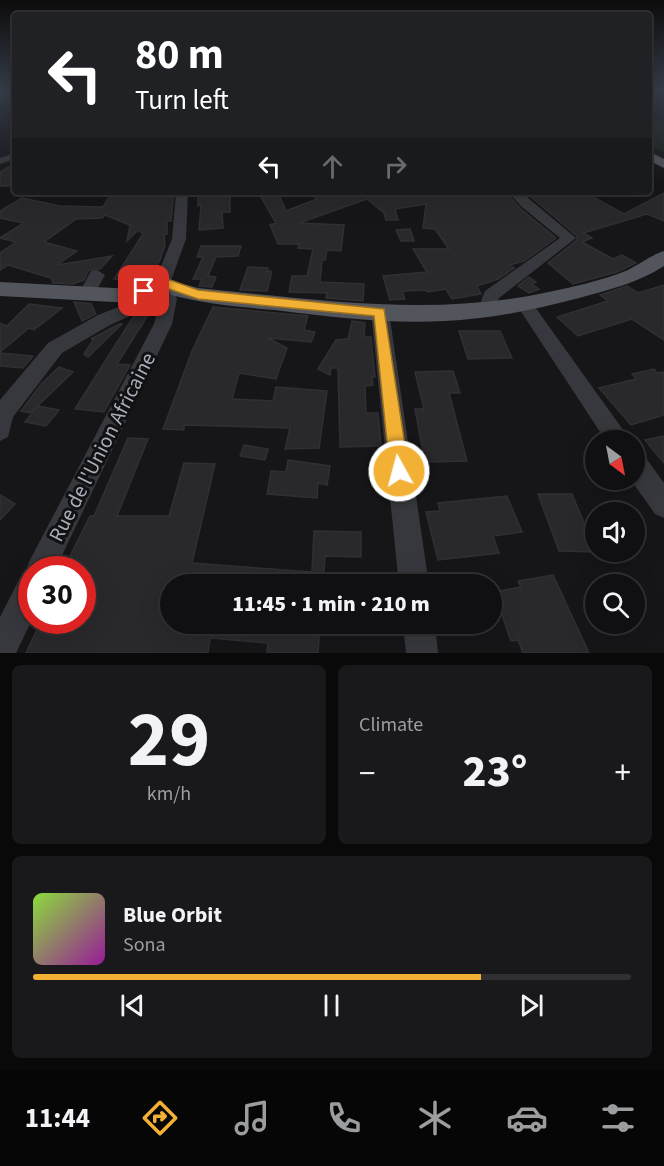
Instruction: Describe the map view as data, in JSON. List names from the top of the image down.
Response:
{
  "streets": {
    "street": ["Rue de l'Union Africaine"]
  },
  "north": "bottom right",
  "page": {
    "turn": ["80 m", "Turn left"],
    "limit": "30",
    "trip": "11:45 · 1 min · 210 m",
    "tile": [
      ["29", "km/h"],
      "Climate"
    ],
    "heat": ["−", "23°", "+"],
    "song": ["Blue Orbit", "Sona"],
    "tabs": "11:44"
  }
}
